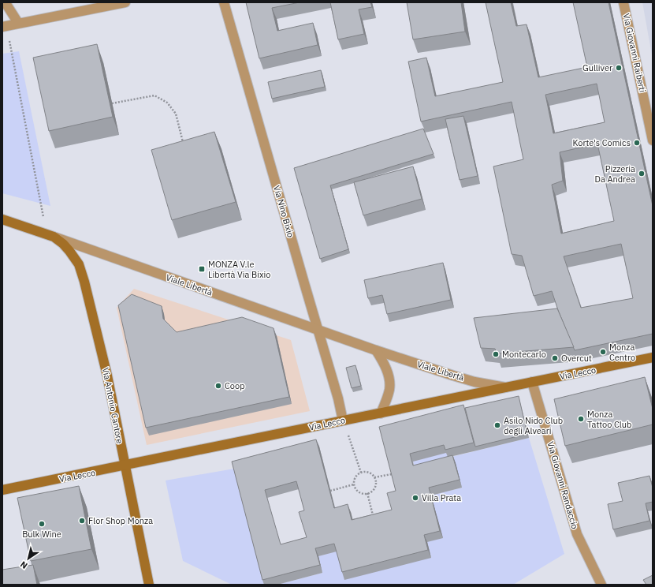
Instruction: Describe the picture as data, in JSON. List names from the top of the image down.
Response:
{
  "streets": {
    "main road": ["Viale Libertà", "Via Lecco", "Via Antonio Cantore"],
    "street": ["Via Giovanni Raiberti", "Via Nino Bixio", "Via Giovanni Randaccio"]
  },
  "crossings": [
    ["Via Nino Bixio", "Viale Libertà"],
    ["Via Nino Bixio", "Via Lecco"],
    ["Viale Libertà", "Via Lecco"],
    ["Viale Libertà", "Via Antonio Cantore"],
    ["Via Lecco", "Via Antonio Cantore"],
    ["Via Lecco", "Via Giovanni Randaccio"]
  ],
  "places": {
    "other": [
      "Gulliver",
      "Korte's Comics",
      "Pizzeria Da Andrea",
      "Monza Centro",
      "Montecarlo",
      "Overcut",
      "Coop",
      "Monza Tattoo Club",
      "Asilo Nido Club degli Alveari",
      "Villa Prata",
      "Flor Shop Monza",
      "Bulk Wine"
    ],
    "transit": ["MONZA V.le Libertà Via Bixio"]
  },
  "north": "bottom left"
}
